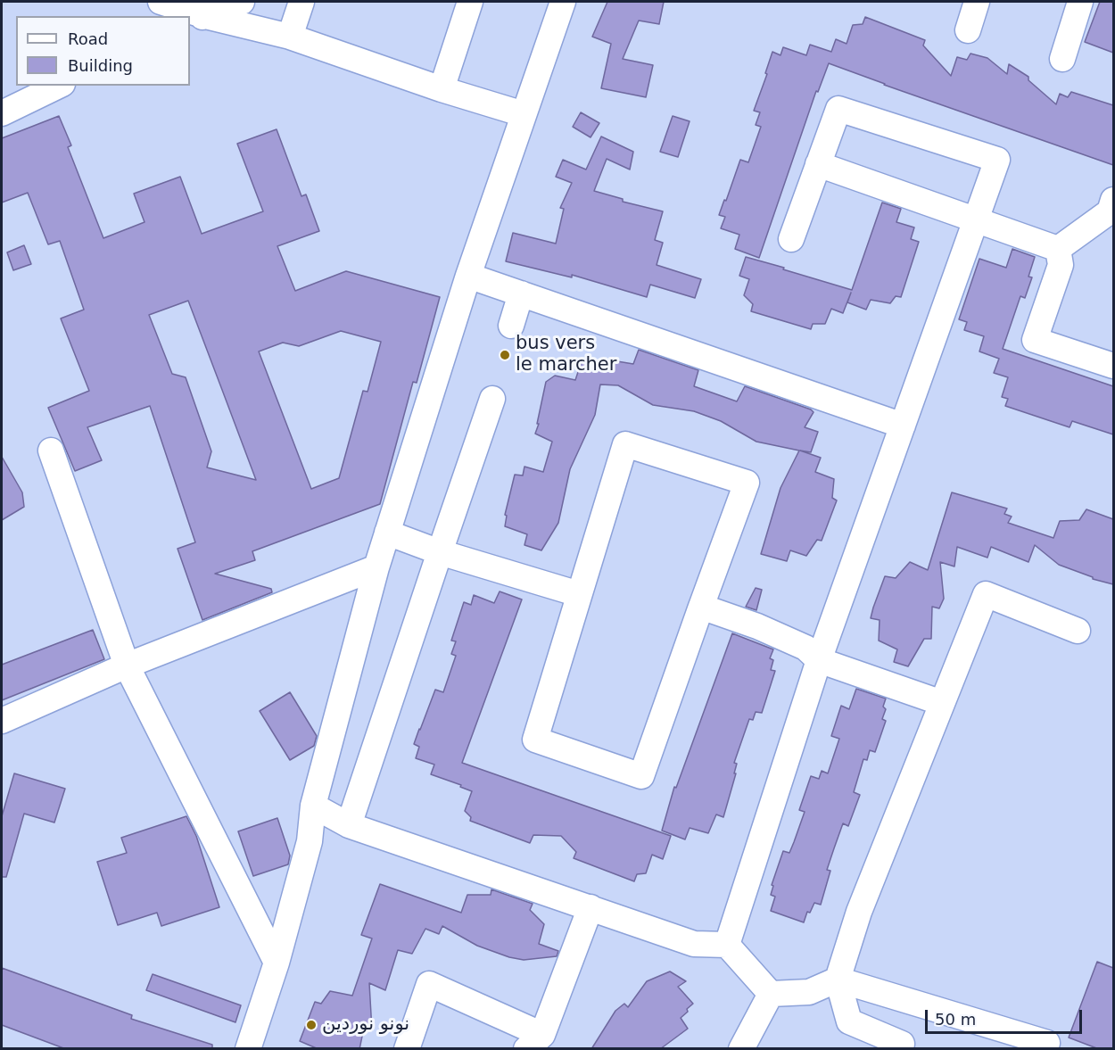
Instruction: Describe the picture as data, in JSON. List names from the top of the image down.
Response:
{
  "places": ["bus vers le marcher", "نونو نوردين"],
  "legend": ["Road", "Building"],
  "scale_bar": "50 m"
}
